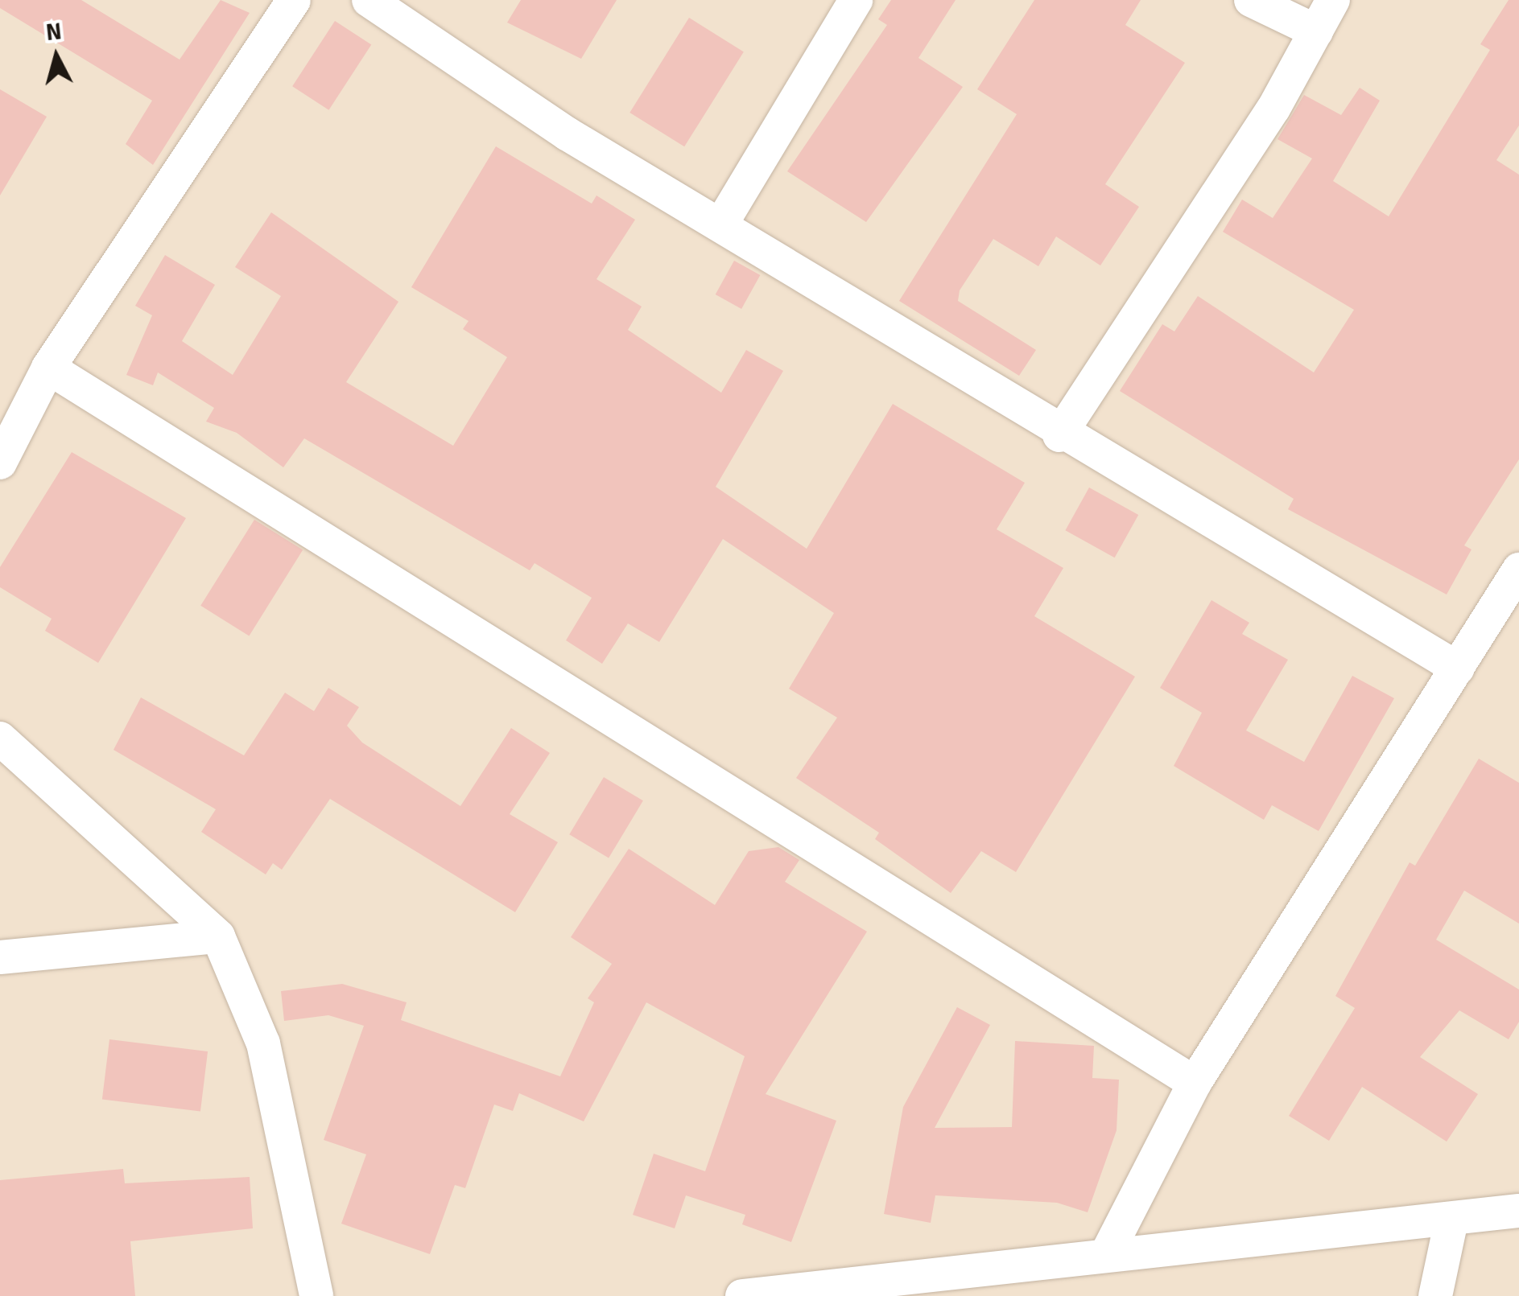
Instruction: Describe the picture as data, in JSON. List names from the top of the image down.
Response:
{
  "north": "top"
}
